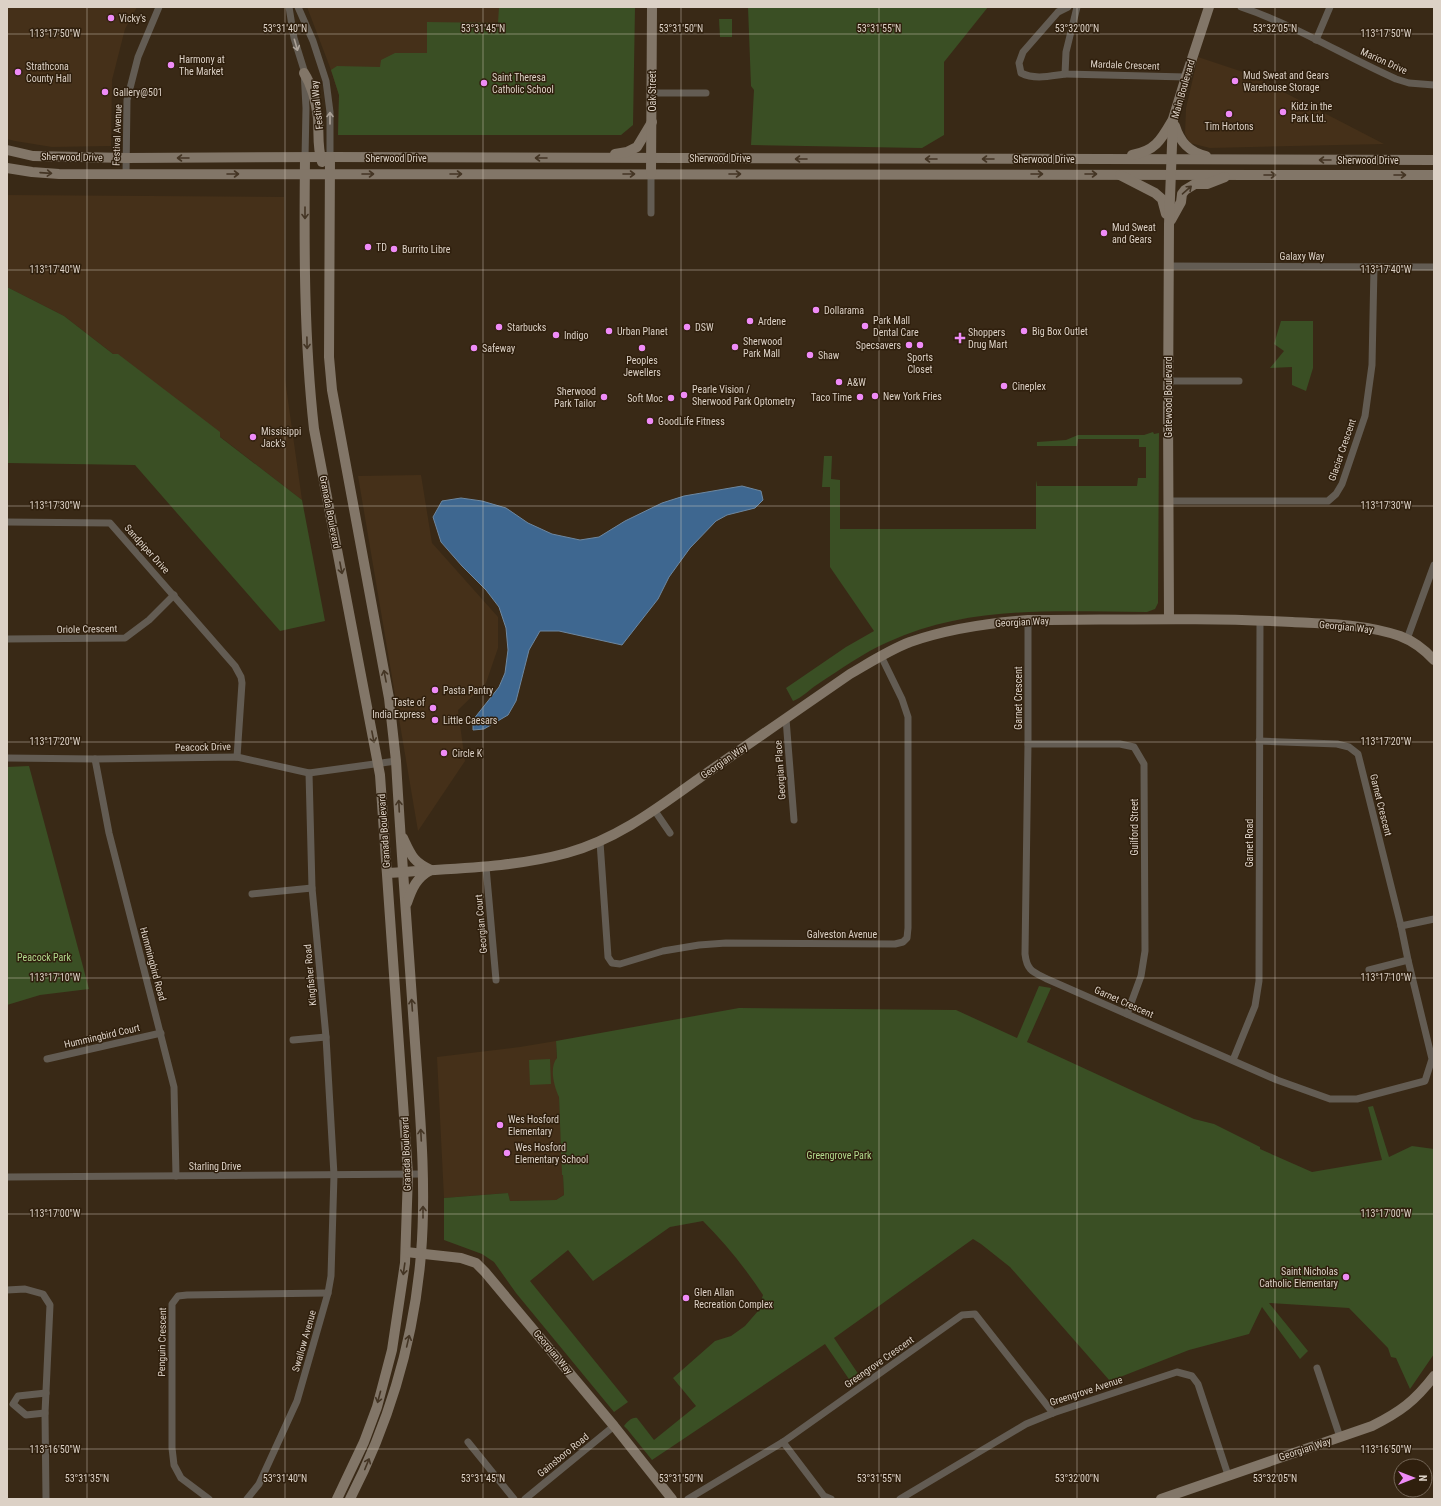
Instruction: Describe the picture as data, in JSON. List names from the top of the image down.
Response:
{
  "streets": {
    "main road": [
      "Main Boulevard",
      "Oak Street",
      "Sherwood Drive",
      "Gatewood Boulevard",
      "Granada Boulevard",
      "Georgian Way"
    ],
    "street": [
      "Marion Drive",
      "Mardale Crescent",
      "Festival Way",
      "Festival Avenue",
      "Galaxy Way",
      "Glacier Crescent",
      "Sandpiper Drive",
      "Oriole Crescent",
      "Garnet Crescent",
      "Peacock Drive",
      "Georgian Place",
      "Guilford Street",
      "Garnet Road",
      "Georgian Court",
      "Galveston Avenue",
      "Hummingbird Road",
      "Kingfisher Road",
      "Hummingbird Court",
      "Starling Drive",
      "Swallow Avenue",
      "Penguin Crescent",
      "Greengrove Crescent",
      "Greengrove Avenue",
      "Gainsboro Road"
    ]
  },
  "crossings": [
    ["Mardale Crescent", "Main Boulevard"],
    ["Main Boulevard", "Sherwood Drive"],
    ["Main Boulevard", "Gatewood Boulevard"],
    ["Oak Street", "Sherwood Drive"],
    ["Festival Way", "Sherwood Drive"],
    ["Festival Way", "Granada Boulevard"],
    ["Festival Avenue", "Sherwood Drive"],
    ["Sherwood Drive", "Gatewood Boulevard"],
    ["Sherwood Drive", "Granada Boulevard"],
    ["Galaxy Way", "Gatewood Boulevard"],
    ["Galaxy Way", "Glacier Crescent"],
    ["Gatewood Boulevard", "Glacier Crescent"],
    ["Gatewood Boulevard", "Georgian Way"],
    ["Granada Boulevard", "Georgian Way"],
    ["Granada Boulevard", "Peacock Drive"],
    ["Granada Boulevard", "Starling Drive"],
    ["Sandpiper Drive", "Oriole Crescent"],
    ["Sandpiper Drive", "Peacock Drive"],
    ["Georgian Way", "Garnet Crescent"],
    ["Georgian Way", "Georgian Place"],
    ["Georgian Way", "Garnet Road"],
    ["Georgian Way", "Georgian Court"],
    ["Georgian Way", "Galveston Avenue"],
    ["Georgian Way", "Greengrove Avenue"],
    ["Georgian Way", "Gainsboro Road"],
    ["Garnet Crescent", "Guilford Street"],
    ["Garnet Crescent", "Garnet Road"],
    ["Peacock Drive", "Hummingbird Road"],
    ["Peacock Drive", "Kingfisher Road"],
    ["Hummingbird Road", "Hummingbird Court"],
    ["Hummingbird Road", "Starling Drive"],
    ["Kingfisher Road", "Starling Drive"],
    ["Kingfisher Road", "Swallow Avenue"],
    ["Starling Drive", "Swallow Avenue"],
    ["Swallow Avenue", "Penguin Crescent"],
    ["Greengrove Crescent", "Greengrove Avenue"]
  ],
  "parks": ["Peacock Park", "Greengrove Park"],
  "places": {
    "other": [
      "Vicky's",
      "Harmony at The Market",
      "Strathcona County Hall",
      "Mud Sweat and Gears Warehouse Storage",
      "Saint Theresa Catholic School",
      "Gallery@501",
      "Kidz in the Park Ltd.",
      "Tim Hortons",
      "Mud Sweat and Gears",
      "TD",
      "Burrito Libre",
      "Dollarama",
      "Ardene",
      "Park Mall Dental Care",
      "Starbucks",
      "DSW",
      "Urban Planet",
      "Big Box Outlet",
      "Indigo",
      "Specsavers",
      "Sports Closet",
      "Sherwood Park Mall",
      "Safeway",
      "Peoples Jewellers",
      "Shaw",
      "A&W",
      "Cineplex",
      "Pearle Vision / Sherwood Park Optometry",
      "New York Fries",
      "Sherwood Park Tailor",
      "Taco Time",
      "Soft Moc",
      "GoodLife Fitness",
      "Missisippi Jack's",
      "Pasta Pantry",
      "Taste of India Express",
      "Little Caesars",
      "Circle K",
      "Wes Hosford Elementary",
      "Wes Hosford Elementary School",
      "Saint Nicholas Catholic Elementary",
      "Glen Allan Recreation Complex"
    ],
    "health": ["Shoppers Drug Mart"]
  },
  "north": "right",
  "coordinates": [
    "53°31'40\"N",
    "53°31'45\"N",
    "53°31'50\"N",
    "53°31'55\"N",
    "53°32'00\"N",
    "53°32'05\"N",
    "113°17'50\"W",
    "113°17'40\"W",
    "113°17'30\"W",
    "113°17'20\"W",
    "113°17'10\"W",
    "113°17'00\"W",
    "113°16'50\"W",
    "53°31'35\"N"
  ]
}
